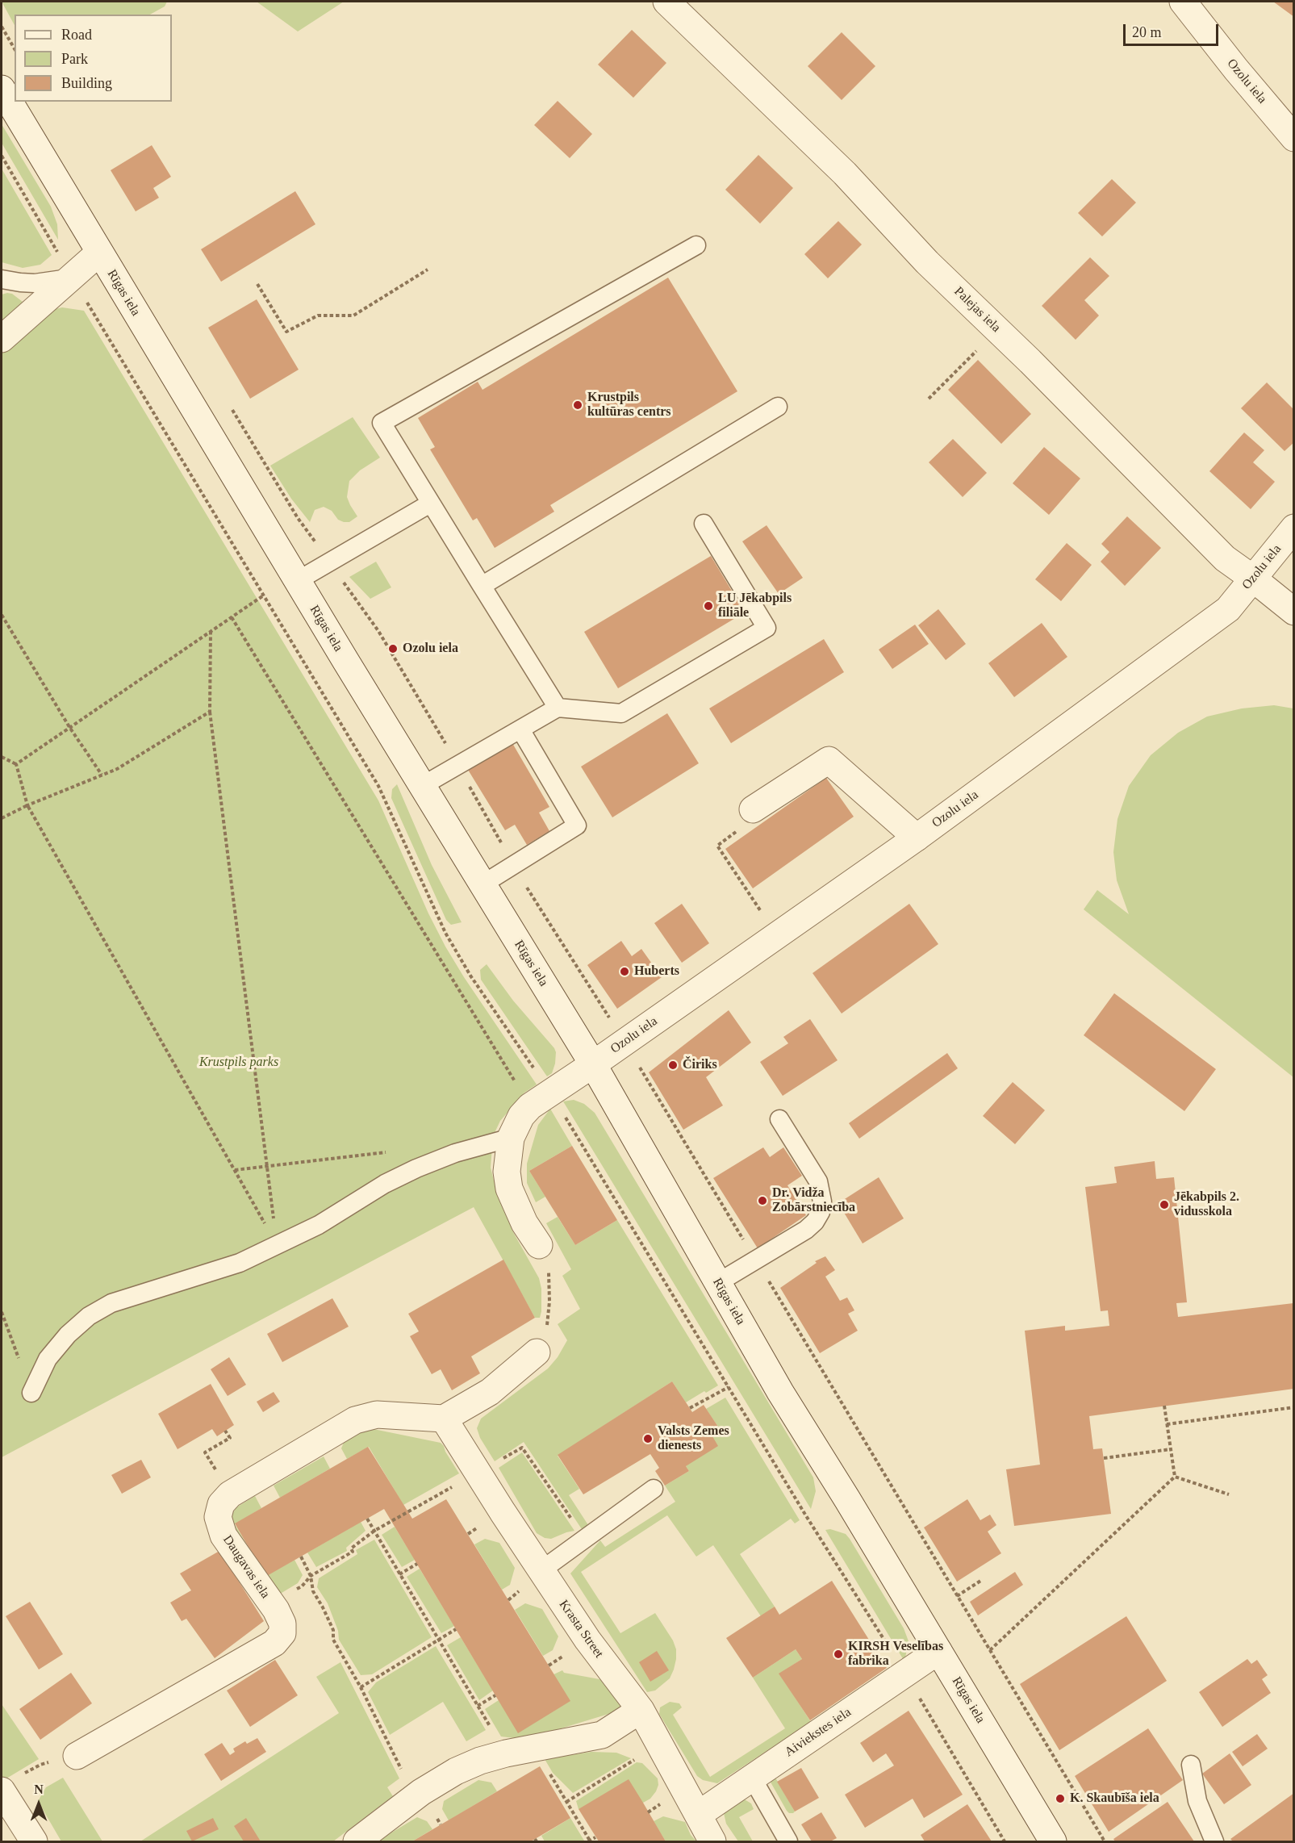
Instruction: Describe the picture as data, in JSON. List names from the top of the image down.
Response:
{
  "streets": {
    "street": [
      "Ozolu iela",
      "Rīgas iela",
      "Palejas iela",
      "Daugavas iela",
      "Krasta Street",
      "Aiviekstes iela"
    ]
  },
  "crossings": [
    ["Ozolu iela", "Rīgas iela"],
    ["Ozolu iela", "Palejas iela"],
    ["Rīgas iela", "Aiviekstes iela"],
    ["Daugavas iela", "Krasta Street"],
    ["Krasta Street", "Aiviekstes iela"]
  ],
  "parks": ["Krustpils parks"],
  "places": [
    "Krustpils kultūras centrs",
    "LU Jēkabpils filiāle",
    "Ozolu iela",
    "Huberts",
    "Čiriks",
    "Dr. Vidža Zobārstniecība",
    "Jēkabpils 2. vidusskola",
    "Valsts Zemes dienests",
    "KIRSH Veselības fabrika",
    "K. Skaubīša iela"
  ],
  "legend": ["Road", "Park", "Building"],
  "scale_bar": "20 m",
  "north": "top"
}
